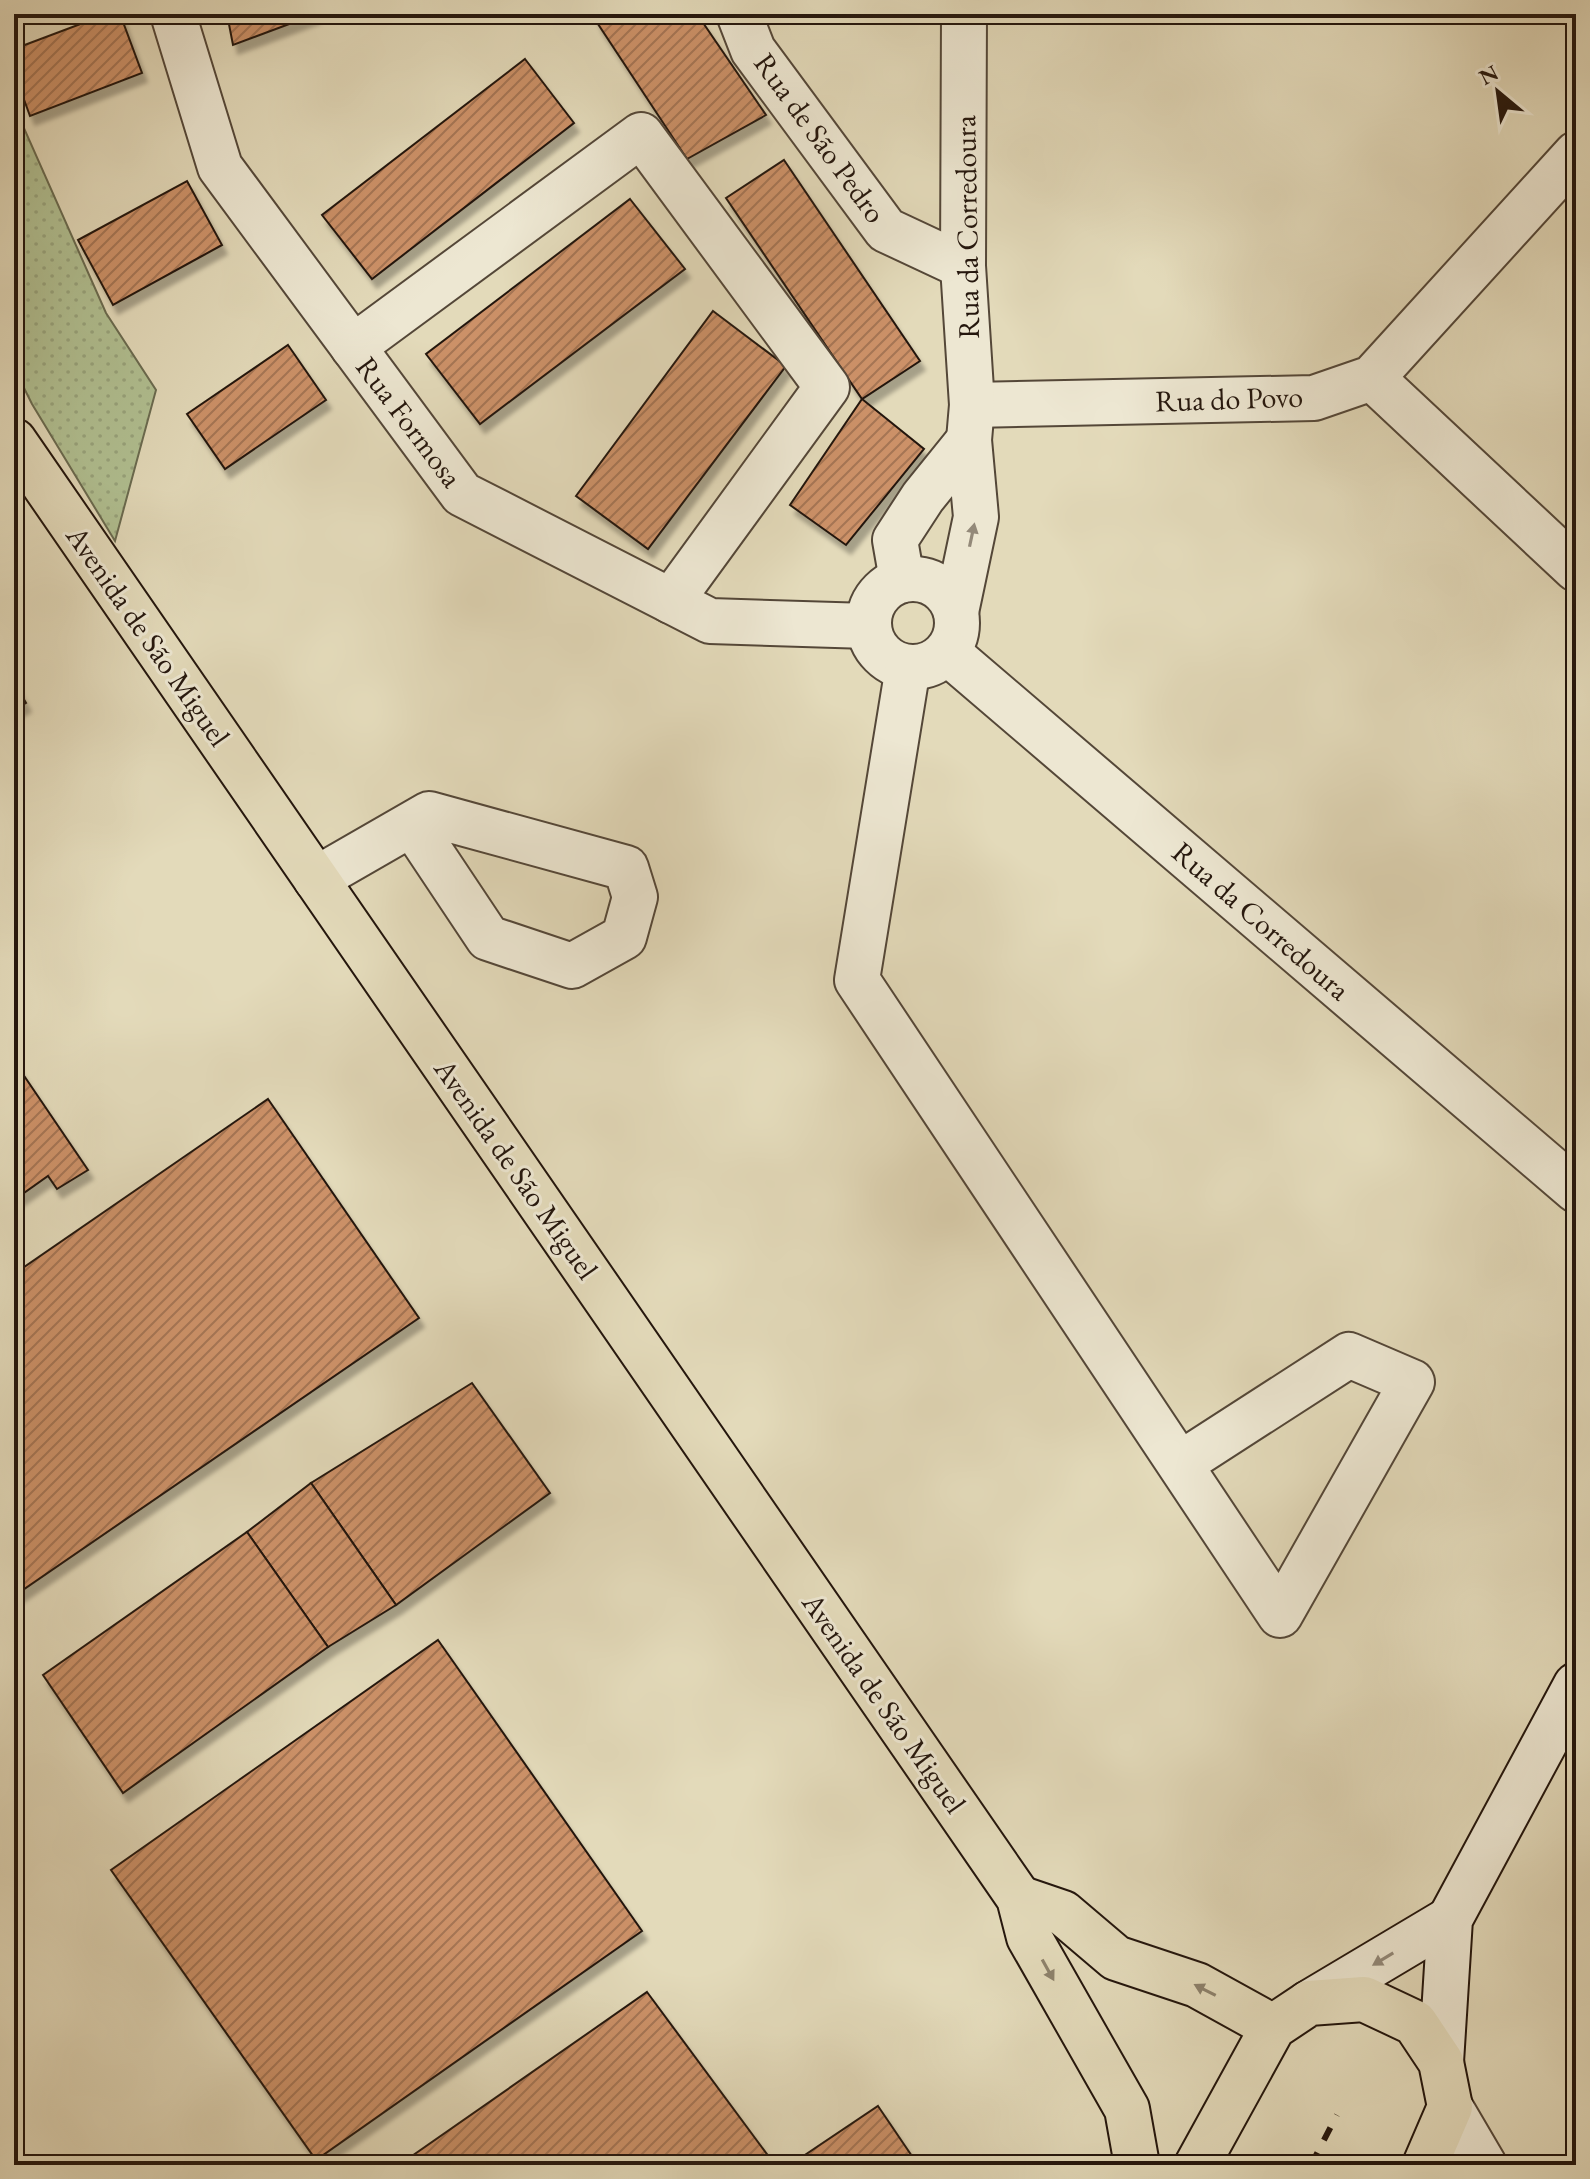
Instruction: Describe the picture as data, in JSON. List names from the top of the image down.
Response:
{
  "streets": {
    "main road": ["Avenida de São Miguel"],
    "street": [
      "Rua de São Pedro",
      "Rua da Corredoura",
      "Rua do Povo",
      "Rua Formosa"
    ]
  },
  "crossings": [
    ["Rua de São Pedro", "Rua da Corredoura"],
    ["Rua da Corredoura", "Rua do Povo"],
    ["Rua da Corredoura", "Rua Formosa"]
  ],
  "north": "top left"
}
